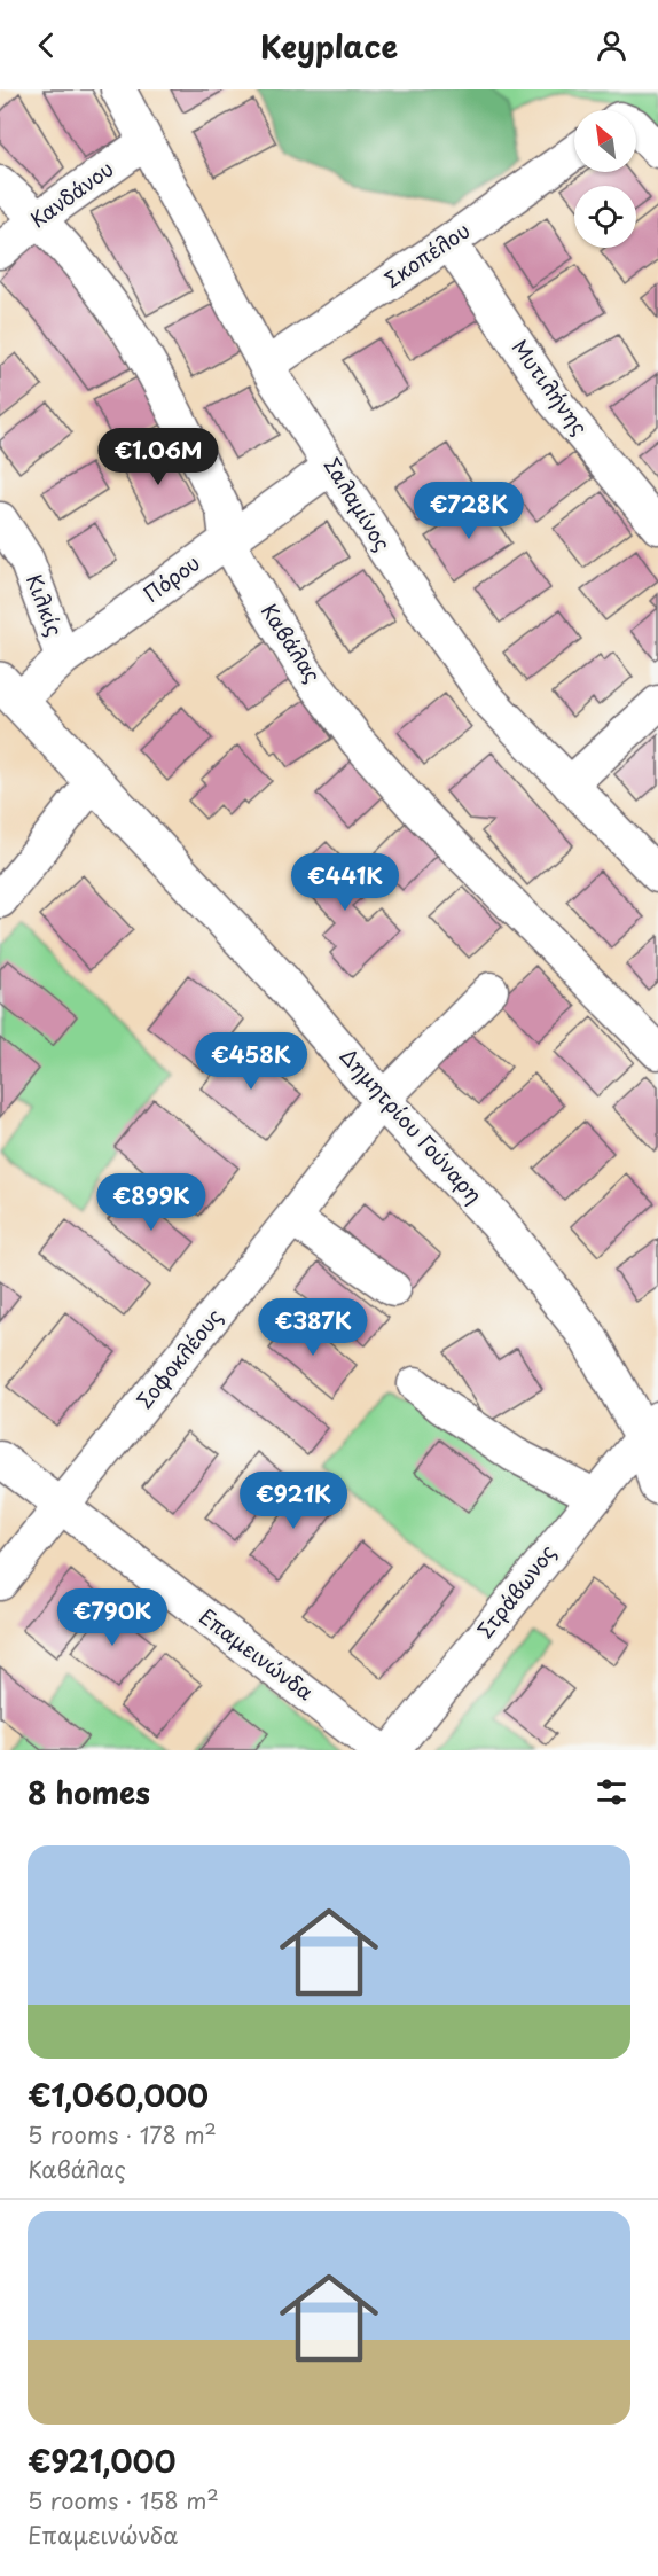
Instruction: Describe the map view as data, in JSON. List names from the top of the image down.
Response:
{
  "streets": {
    "main road": ["Δημητρίου Γούναρη"],
    "street": [
      "Κανδάνου",
      "Σκοπέλου",
      "Μυτιλήνης",
      "Σαλαμίνος",
      "Πόρου",
      "Κιλκίς",
      "Καβάλας",
      "Σοφοκλέους",
      "Στράβωνος",
      "Επαμεινώνδα"
    ]
  },
  "crossings": [
    ["Κανδάνου", "Σαλαμίνος"],
    ["Κανδάνου", "Καβάλας"],
    ["Σκοπέλου", "Μυτιλήνης"],
    ["Σκοπέλου", "Σαλαμίνος"],
    ["Σαλαμίνος", "Πόρου"],
    ["Πόρου", "Κιλκίς"],
    ["Πόρου", "Καβάλας"],
    ["Πόρου", "Δημητρίου Γούναρη"],
    ["Δημητρίου Γούναρη", "Σοφοκλέους"],
    ["Δημητρίου Γούναρη", "Στράβωνος"],
    ["Σοφοκλέους", "Επαμεινώνδα"]
  ],
  "north": "top left",
  "page": {
    "header": "Keyplace",
    "price": [
      "€1.06M",
      "€728K",
      "€441K",
      "€458K",
      "€899K",
      "€387K",
      "€921K",
      "€790K"
    ],
    "heading": "8 homes",
    "list": [
      {
        "name": "€1,060,000",
        "note": "5 rooms · 178 m² · Καβάλας"
      },
      {
        "name": "€921,000",
        "note": "5 rooms · 158 m² · Επαμεινώνδα"
      }
    ]
  }
}
